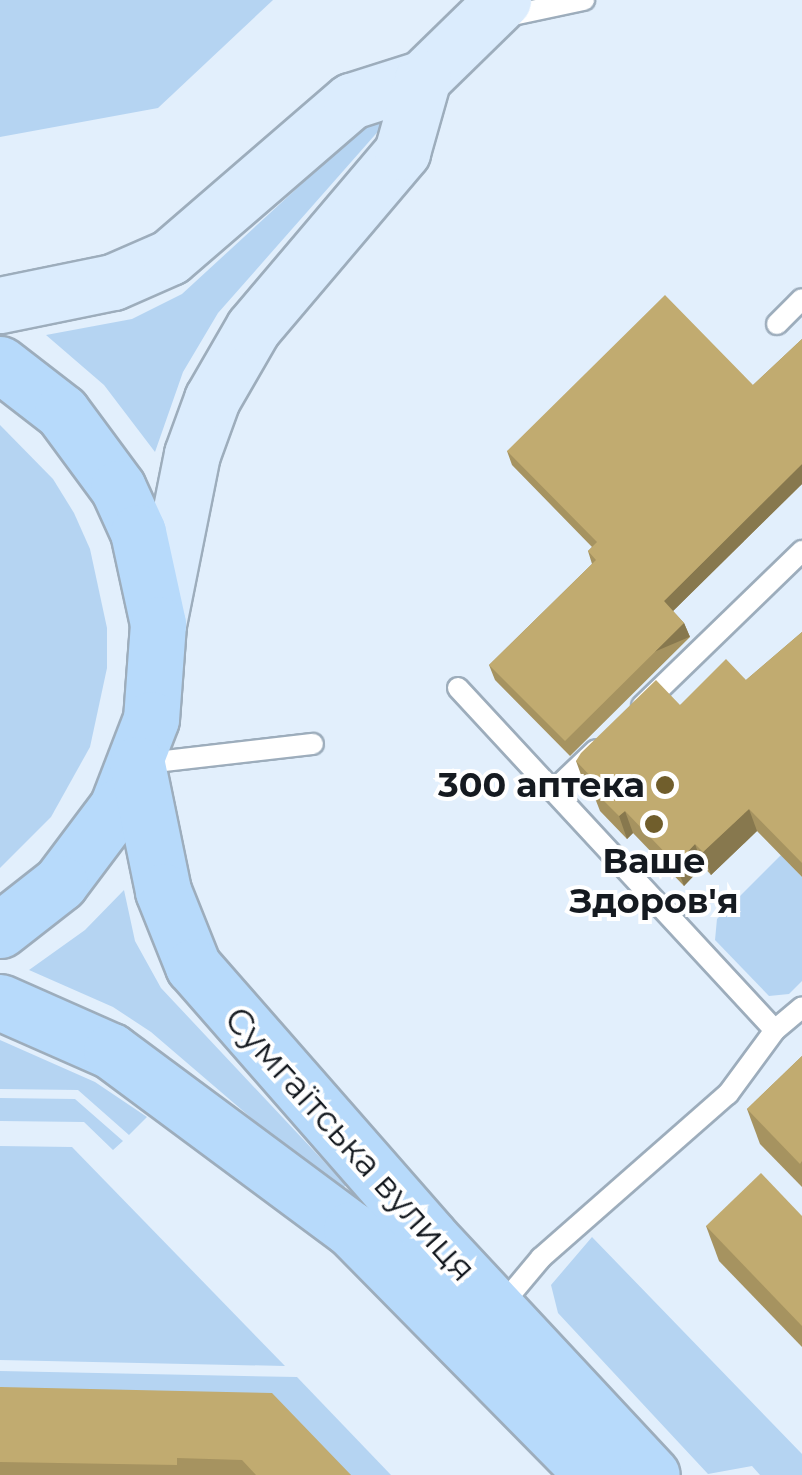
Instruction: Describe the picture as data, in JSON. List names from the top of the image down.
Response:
{
  "streets": {
    "main road": ["Сумгаїтська вулиця"]
  },
  "places": ["300 аптека", "Ваше Здоров'я"]
}
